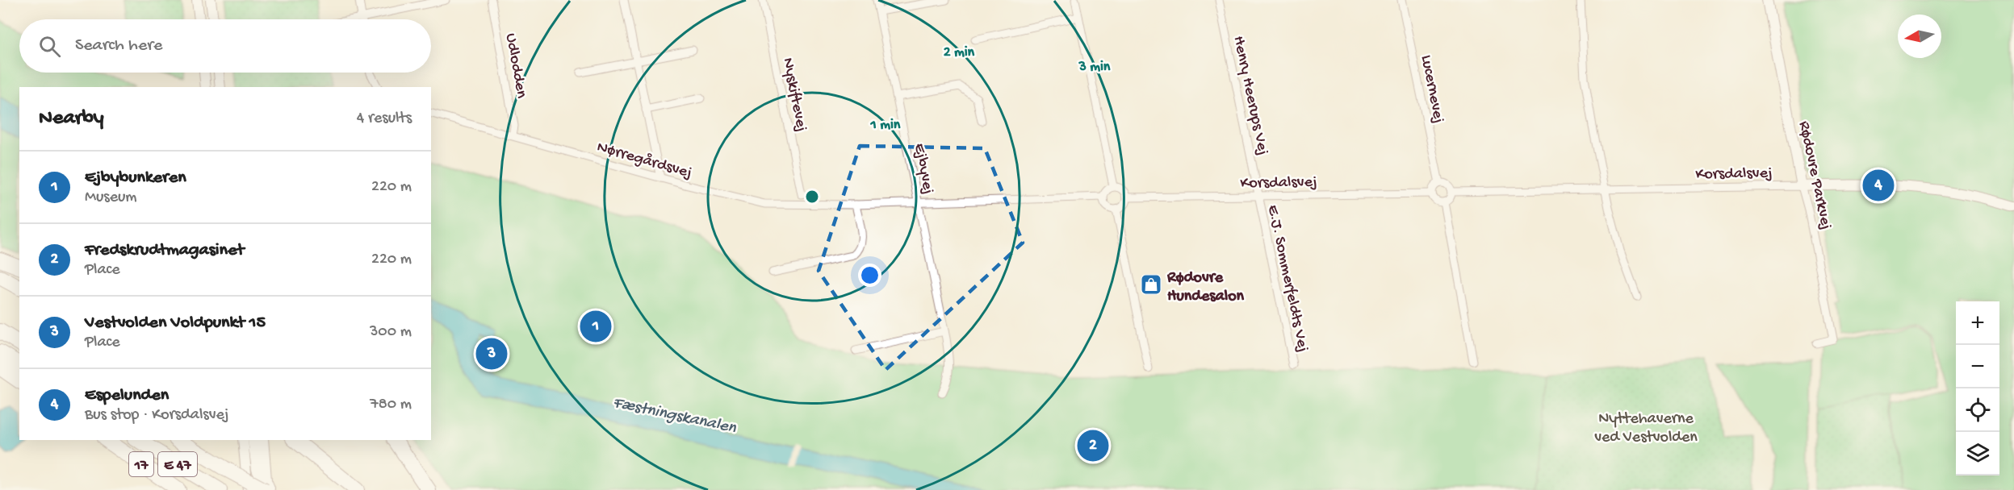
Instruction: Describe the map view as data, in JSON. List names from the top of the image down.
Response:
{
  "streets": {
    "highway": ["17", "E 47"],
    "street": [
      "Udlodden",
      "Lucernevej",
      "Nyskiftevej",
      "Henry Heerups Vej",
      "Nørregårdsvej",
      "Ejbyvej",
      "Korsdalsvej",
      "Rødovre Parkvej",
      "E.J. Sommerfeldts Vej"
    ]
  },
  "crossings": [
    ["Udlodden", "Nørregårdsvej"],
    ["Lucernevej", "Korsdalsvej"],
    ["Henry Heerups Vej", "Korsdalsvej"],
    ["Henry Heerups Vej", "E.J. Sommerfeldts Vej"],
    ["Nørregårdsvej", "Ejbyvej"],
    ["Korsdalsvej", "Rødovre Parkvej"],
    ["Korsdalsvej", "E.J. Sommerfeldts Vej"]
  ],
  "water": ["Fæstningskanalen"],
  "parks": ["Nyttehaverne ved Vestvolden"],
  "places": {
    "shop": ["Rødovre Hundesalon"]
  },
  "north": "left",
  "page": {
    "search": "Search here",
    "heading": ["Nearby", "4 results"],
    "list": [
      {
        "mark": "1",
        "name": "Ejbybunkeren",
        "note": "Museum",
        "value": "220 m"
      },
      {
        "mark": "2",
        "name": "Fredskrudtmagasinet",
        "note": "Place",
        "value": "220 m"
      },
      {
        "mark": "3",
        "name": "Vestvolden Voldpunkt 15",
        "note": "Place",
        "value": "300 m"
      },
      {
        "mark": "4",
        "name": "Espelunden",
        "note": "Bus stop · Korsdalsvej",
        "value": "780 m"
      }
    ],
    "pins": [
      "4",
      "1",
      "3",
      "2"
    ],
    "map_buttons": ["+", "−"]
  },
  "rings": ["2 min", "3 min", "1 min"]
}
